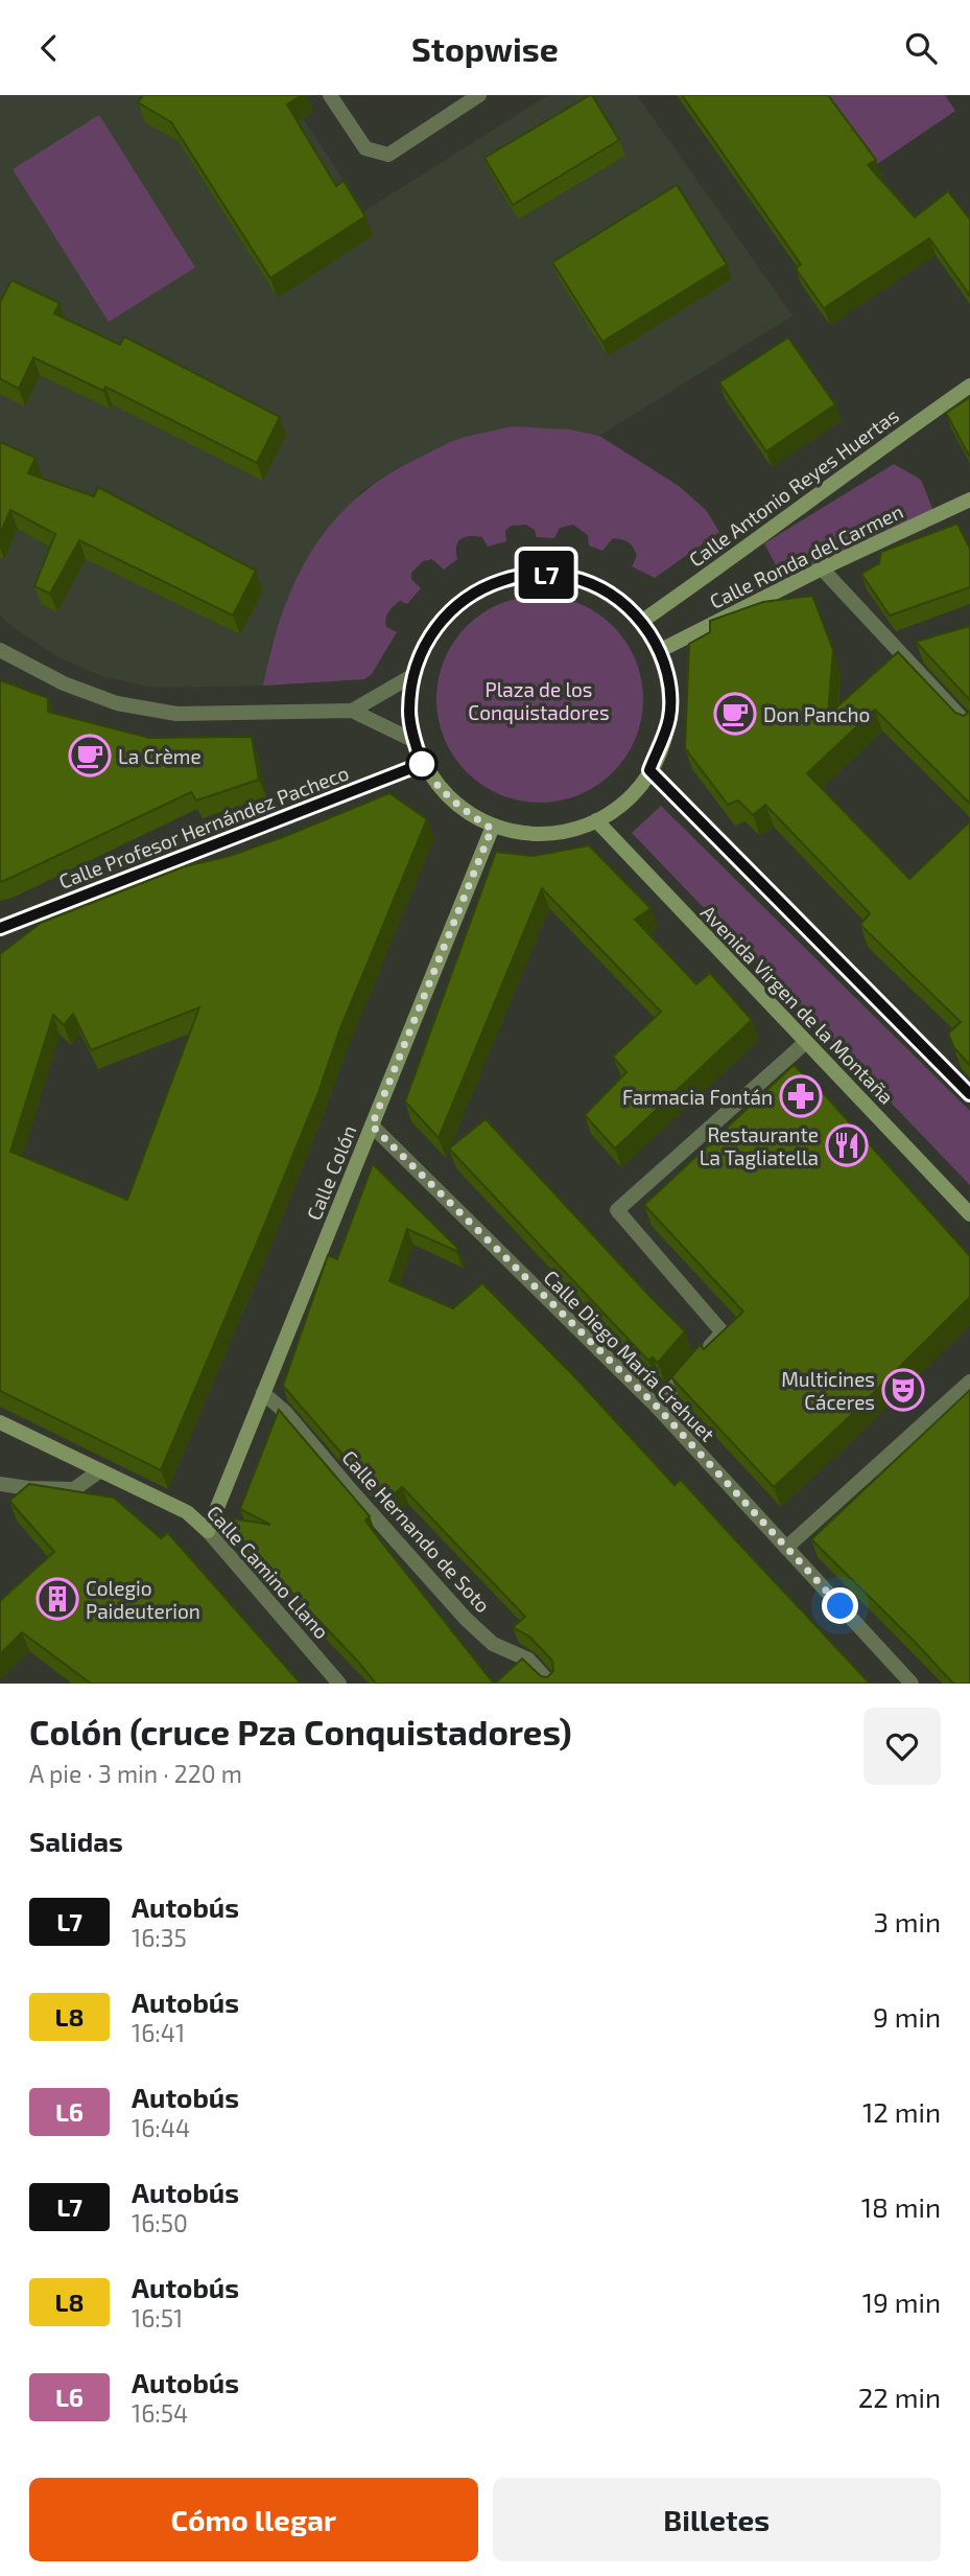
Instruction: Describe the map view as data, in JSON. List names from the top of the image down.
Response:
{
  "streets": {
    "main road": [
      "Calle Antonio Reyes Huertas",
      "Calle Ronda del Carmen",
      "Calle Profesor Hernández Pacheco",
      "Avenida Virgen de la Montaña",
      "Calle Colón",
      "Calle Camino Llano"
    ],
    "street": ["Calle Diego María Crehuet", "Calle Hernando de Soto"]
  },
  "crossings": [
    ["Calle Antonio Reyes Huertas", "Calle Ronda del Carmen"],
    ["Calle Antonio Reyes Huertas", "Calle Profesor Hernández Pacheco"],
    ["Calle Antonio Reyes Huertas", "Avenida Virgen de la Montaña"],
    ["Calle Antonio Reyes Huertas", "Calle Colón"],
    ["Calle Ronda del Carmen", "Calle Profesor Hernández Pacheco"],
    ["Calle Ronda del Carmen", "Avenida Virgen de la Montaña"],
    ["Calle Ronda del Carmen", "Calle Colón"],
    ["Calle Profesor Hernández Pacheco", "Avenida Virgen de la Montaña"],
    ["Calle Profesor Hernández Pacheco", "Calle Colón"],
    ["Avenida Virgen de la Montaña", "Calle Colón"],
    ["Calle Colón", "Calle Diego María Crehuet"],
    ["Calle Colón", "Calle Hernando de Soto"],
    ["Calle Colón", "Calle Camino Llano"]
  ],
  "parks": ["Plaza de los Conquistadores"],
  "places": {
    "cafe": ["Don Pancho", "La Crème"],
    "pharmacy": ["Farmacia Fontán"],
    "restaurant": ["Restaurante La Tagliatella"],
    "theatre": ["Multicines Cáceres"],
    "building": ["Colegio Paideuterion"]
  },
  "lines": ["bus line L7"],
  "page": {
    "header": "Stopwise",
    "on_map": "L7",
    "heading": [
      ["Colón (cruce Pza Conquistadores)", "A pie · 3 min · 220 m"],
      "Salidas"
    ],
    "list": [
      {
        "mark": "L7",
        "name": "Autobús",
        "note": "16:35",
        "value": "3 min"
      },
      {
        "mark": "L8",
        "name": "Autobús",
        "note": "16:41",
        "value": "9 min"
      },
      {
        "mark": "L6",
        "name": "Autobús",
        "note": "16:44",
        "value": "12 min"
      },
      {
        "mark": "L7",
        "name": "Autobús",
        "note": "16:50",
        "value": "18 min"
      },
      {
        "mark": "L8",
        "name": "Autobús",
        "note": "16:51",
        "value": "19 min"
      },
      {
        "mark": "L6",
        "name": "Autobús",
        "note": "16:54",
        "value": "22 min"
      }
    ],
    "buttons": ["Cómo llegar", "Billetes"]
  }
}
